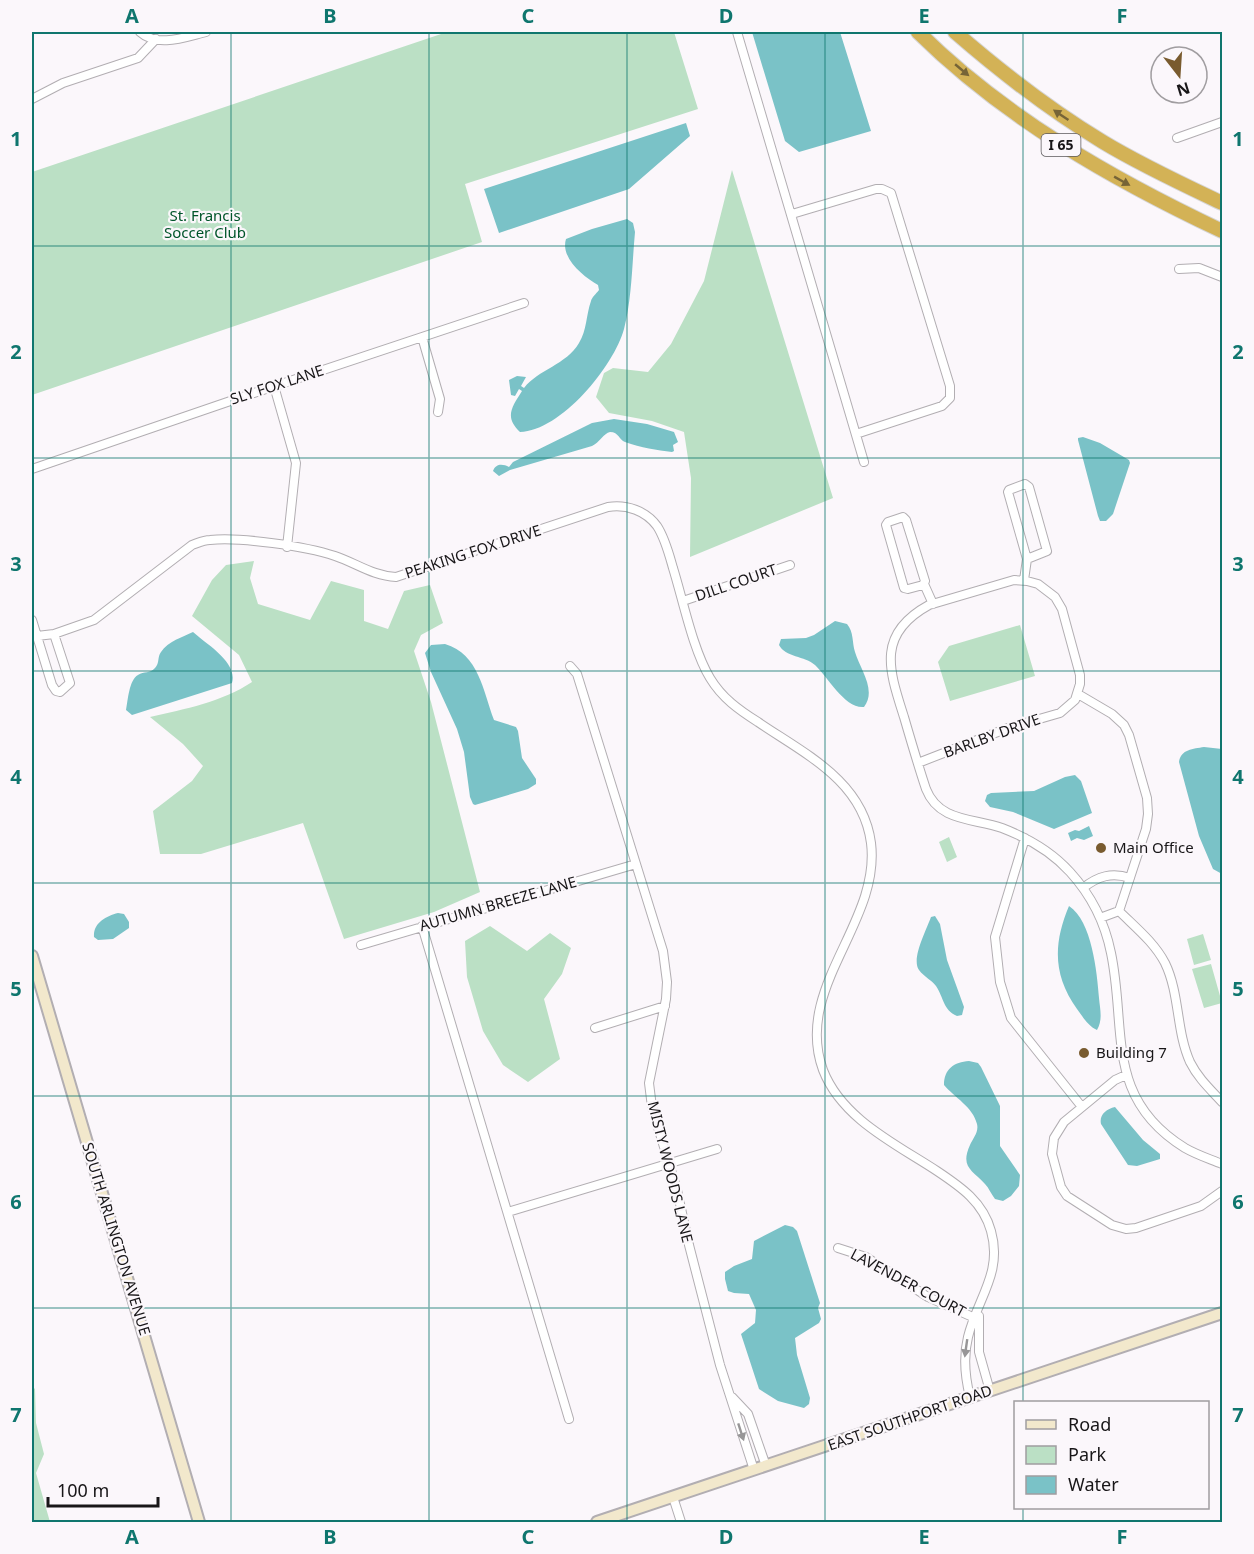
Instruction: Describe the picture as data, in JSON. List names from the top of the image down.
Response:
{
  "streets": {
    "highway": ["I 65"],
    "main road": ["SOUTH ARLINGTON AVENUE", "EAST SOUTHPORT ROAD"],
    "street": [
      "SLY FOX LANE",
      "PEAKING FOX DRIVE",
      "DILL COURT",
      "BARLBY DRIVE",
      "AUTUMN BREEZE LANE",
      "MISTY WOODS LANE",
      "LAVENDER COURT"
    ]
  },
  "crossings": [
    ["PEAKING FOX DRIVE", "DILL COURT"],
    ["PEAKING FOX DRIVE", "LAVENDER COURT"],
    ["AUTUMN BREEZE LANE", "MISTY WOODS LANE"],
    ["MISTY WOODS LANE", "EAST SOUTHPORT ROAD"]
  ],
  "parks": ["St. Francis Soccer Club"],
  "places": ["Main Office", "Building 7"],
  "legend": ["Road", "Park", "Water"],
  "scale_bar": "100 m",
  "north": "bottom",
  "grid": {
    "columns": [
      "A",
      "B",
      "C",
      "D",
      "E",
      "F"
    ],
    "rows": [
      "1",
      "2",
      "3",
      "4",
      "5",
      "6",
      "7"
    ]
  }
}
